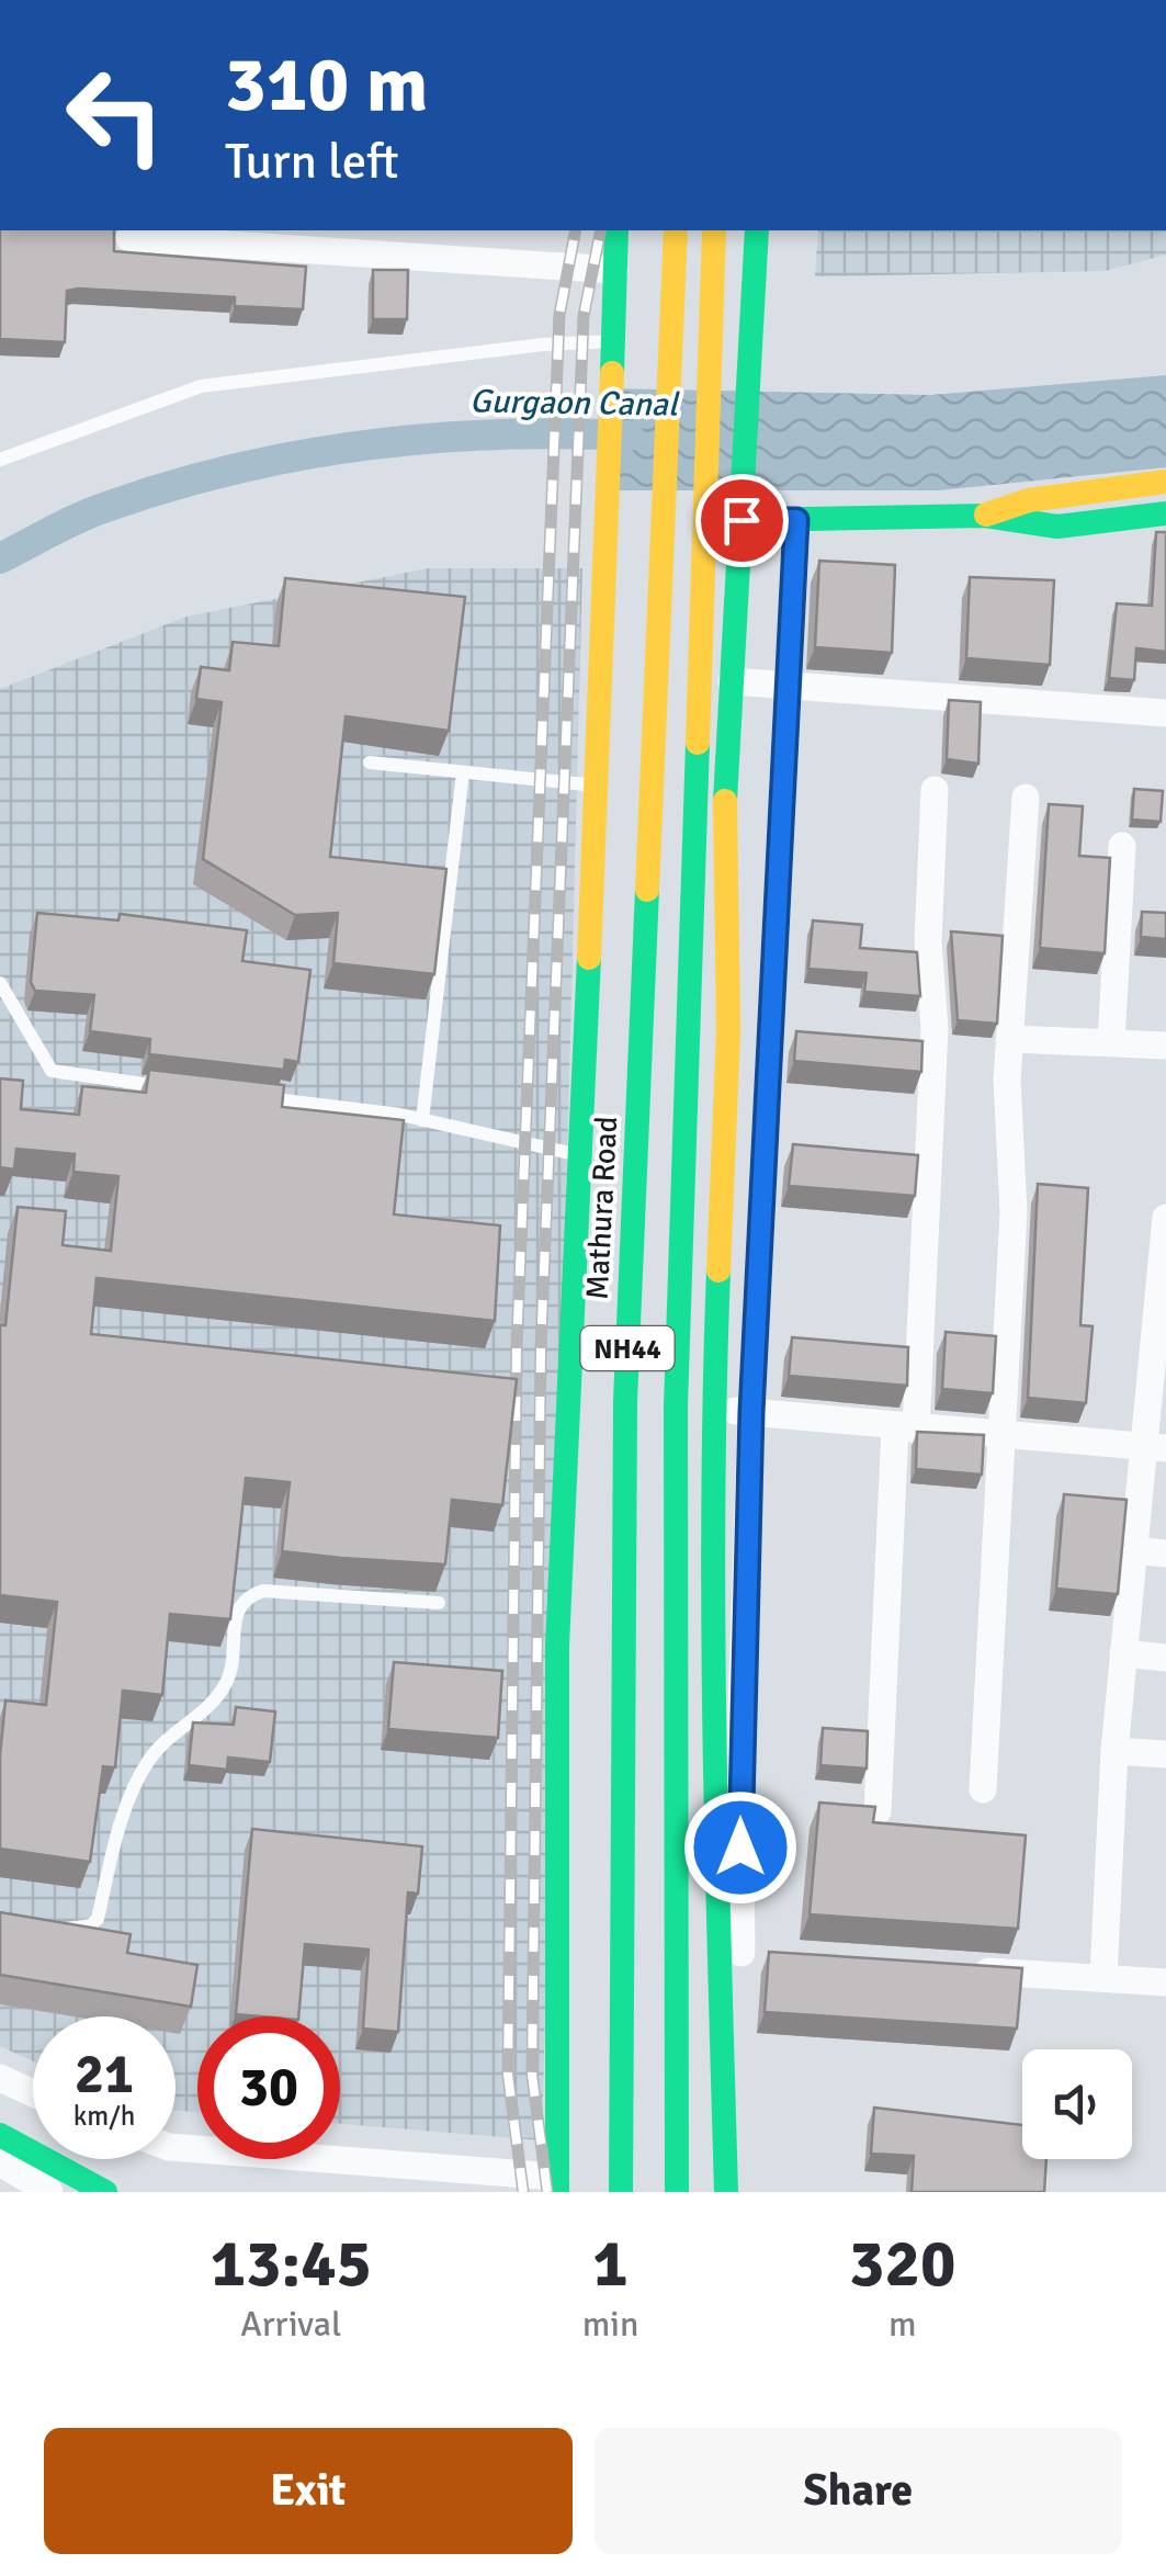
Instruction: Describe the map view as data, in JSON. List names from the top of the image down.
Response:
{
  "streets": {
    "main road": ["Mathura Road", "NH44"]
  },
  "water": ["Gurgaon Canal"],
  "page": {
    "turn": ["310 m", "Turn left"],
    "speed": "21 km/h",
    "limit": "30",
    "eta": [
      "13:45",
      "Arrival",
      "1",
      "min",
      "320",
      "m"
    ],
    "buttons": ["Exit", "Share"]
  }
}
